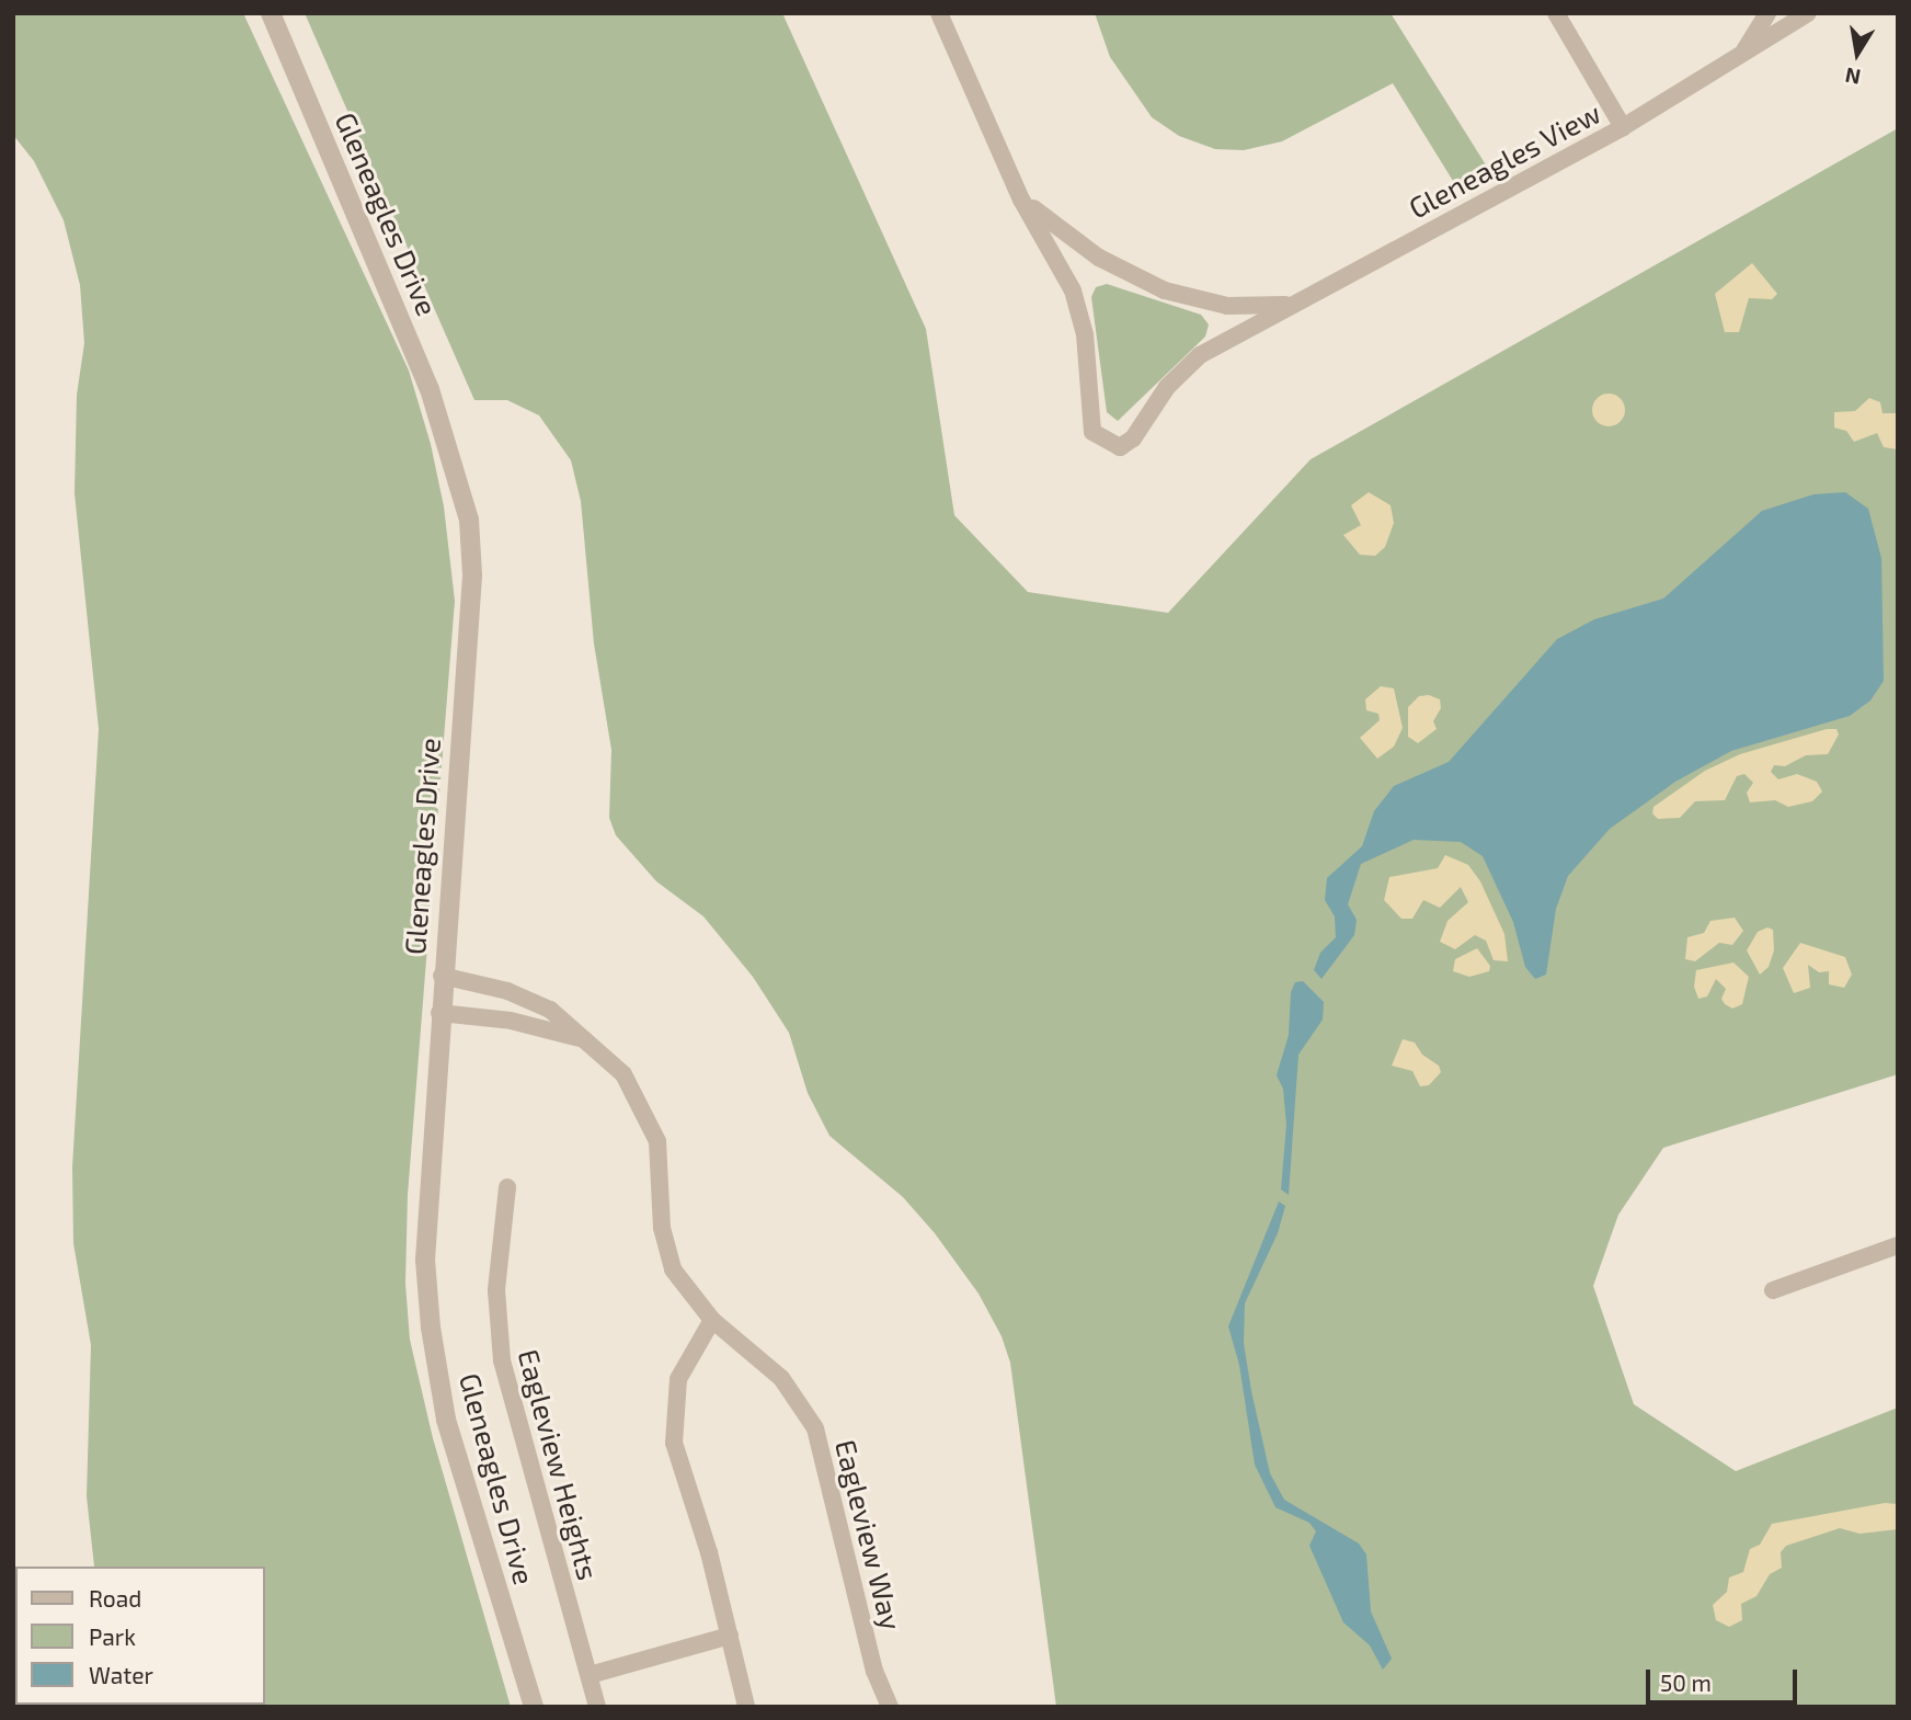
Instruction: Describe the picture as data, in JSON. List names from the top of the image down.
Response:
{
  "streets": {
    "street": [
      "Gleneagles View",
      "Gleneagles Drive",
      "Eagleview Heights",
      "Eagleview Way"
    ]
  },
  "crossings": [
    ["Gleneagles Drive", "Eagleview Way"]
  ],
  "legend": ["Road", "Park", "Water"],
  "scale_bar": "50 m",
  "north": "bottom"
}
